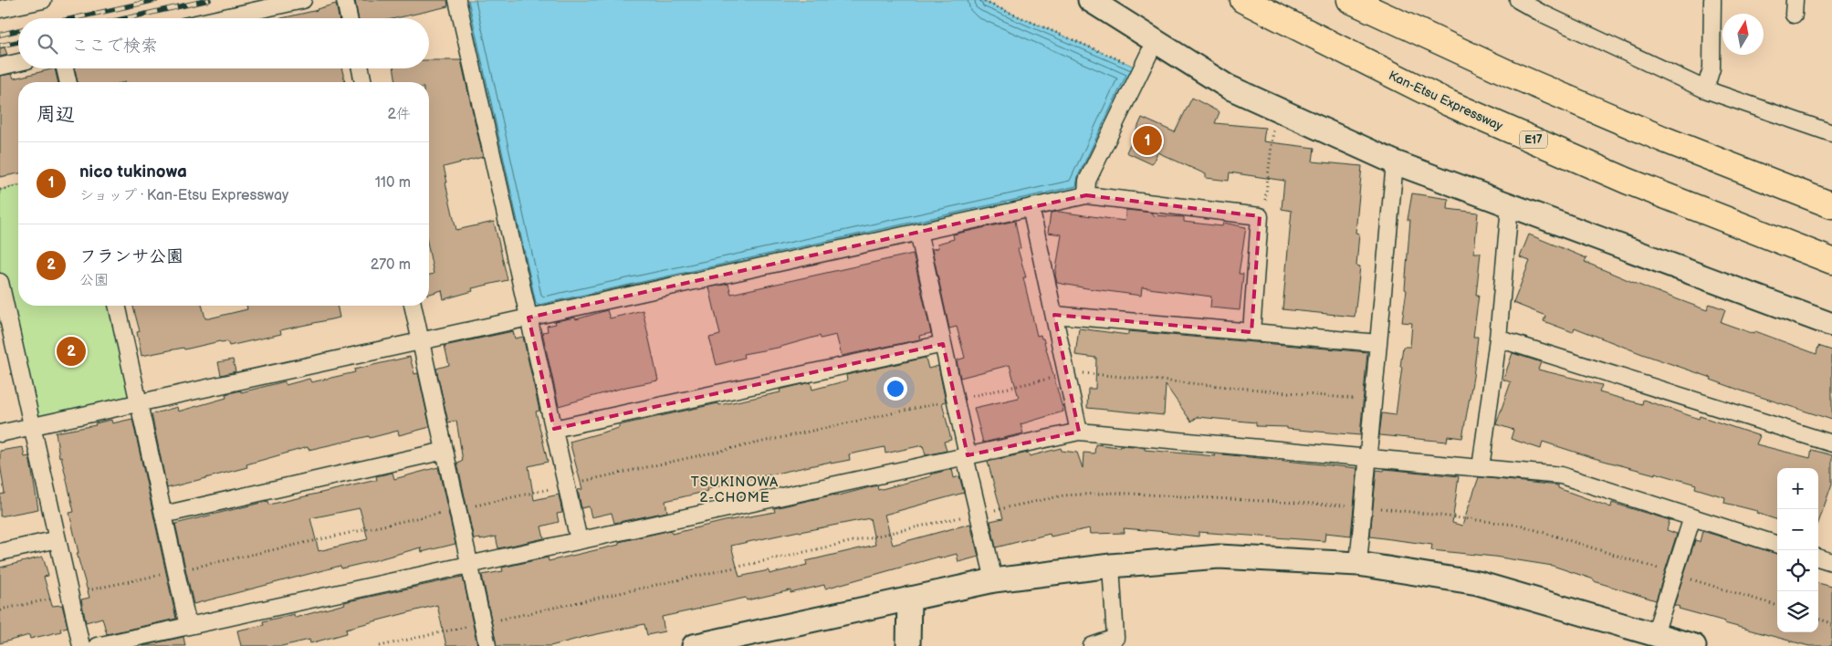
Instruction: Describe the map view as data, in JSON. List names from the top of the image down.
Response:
{
  "streets": {
    "highway": ["Kan-Etsu Expressway", "E17"]
  },
  "districts": ["TSUKINOWA 2-CHOME"],
  "north": "top",
  "page": {
    "search": "ここで検索",
    "heading": ["周辺", "2件"],
    "pins": ["1", "2"],
    "list": [
      {
        "mark": "1",
        "name": "nico tukinowa",
        "note": "ショップ · Kan-Etsu Expressway",
        "value": "110 m"
      },
      {
        "mark": "2",
        "name": "フランサ公園",
        "note": "公園",
        "value": "270 m"
      }
    ],
    "map_buttons": ["+", "−"]
  }
}
